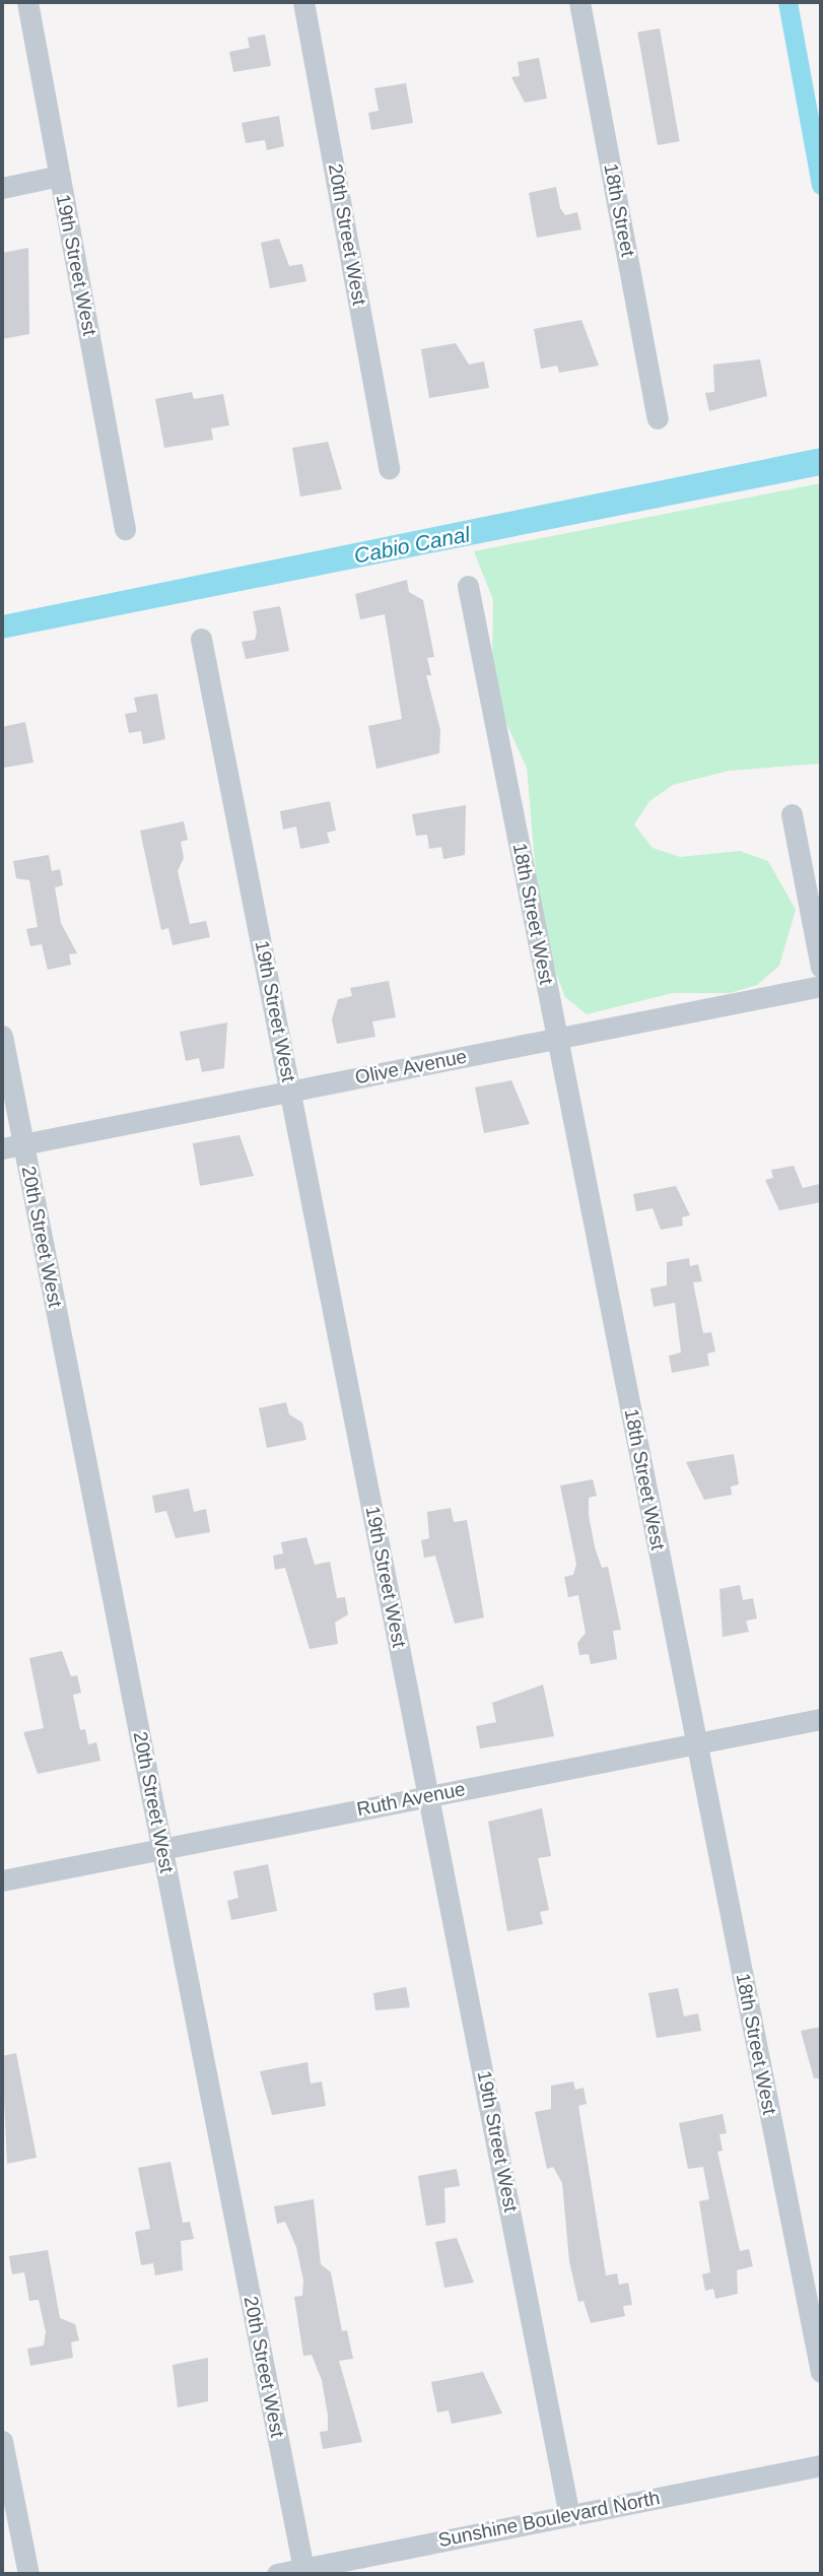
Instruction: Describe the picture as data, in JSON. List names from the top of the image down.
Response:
{
  "streets": {
    "street": [
      "18th Street",
      "20th Street West",
      "19th Street West",
      "18th Street West",
      "Olive Avenue",
      "Ruth Avenue",
      "Sunshine Boulevard North"
    ]
  },
  "crossings": [
    ["20th Street West", "Olive Avenue"],
    ["20th Street West", "Ruth Avenue"],
    ["20th Street West", "Sunshine Boulevard North"],
    ["19th Street West", "Olive Avenue"],
    ["19th Street West", "Ruth Avenue"],
    ["19th Street West", "Sunshine Boulevard North"],
    ["18th Street West", "Olive Avenue"],
    ["18th Street West", "Ruth Avenue"]
  ],
  "water": ["Cabio Canal"]
}
